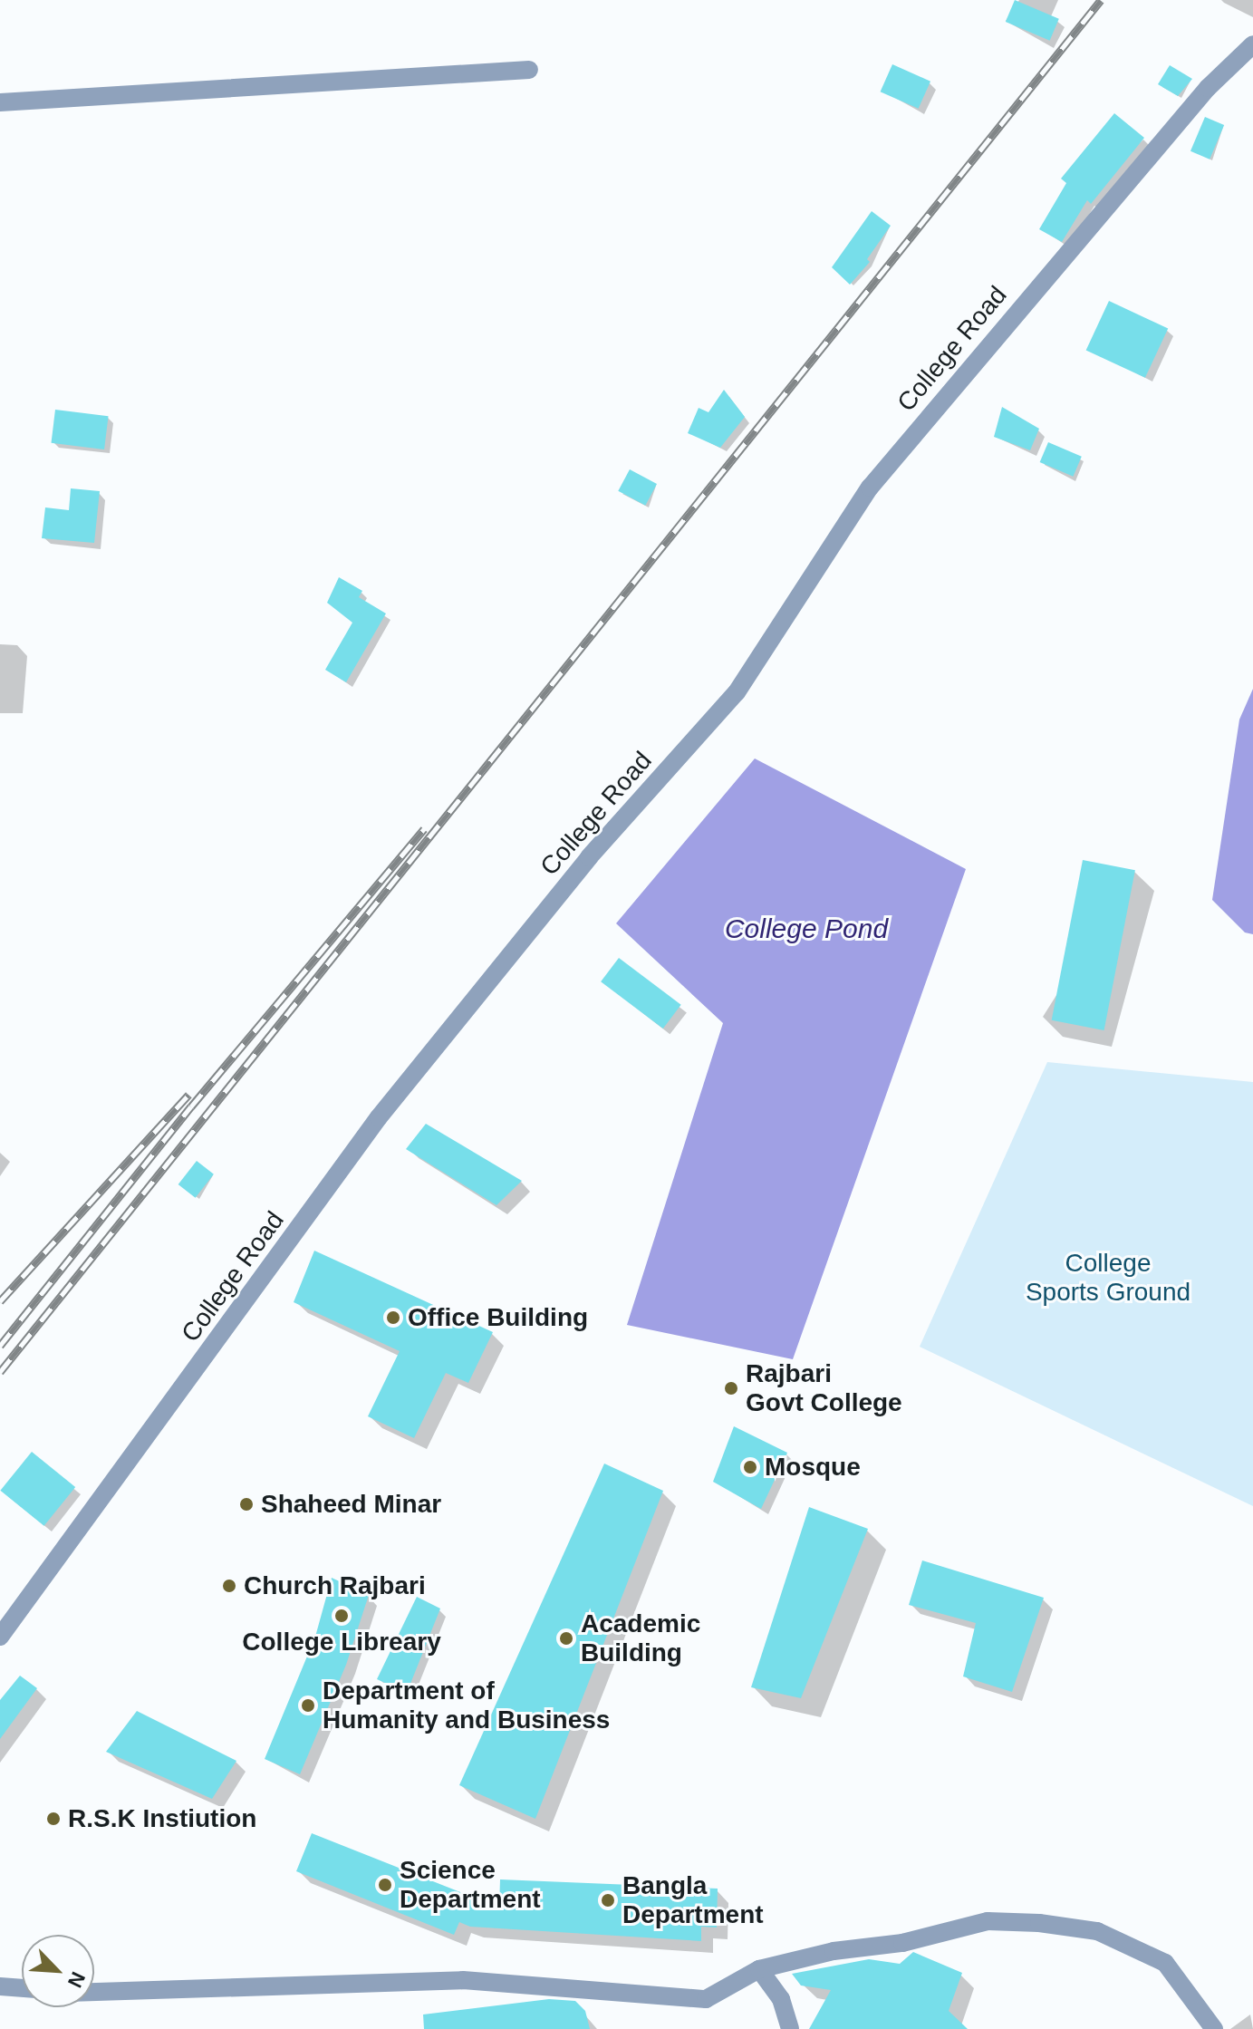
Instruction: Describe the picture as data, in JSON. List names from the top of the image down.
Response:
{
  "streets": {
    "street": ["College Road"]
  },
  "water": ["College Pond"],
  "parks": ["College Sports Ground"],
  "places": [
    "Office Building",
    "Rajbari Govt College",
    "Mosque",
    "Shaheed Minar",
    "Church Rajbari",
    "College Libreary",
    "Academic Building",
    "Department of Humanity and Business",
    "R.S.K Instiution",
    "Science Department",
    "Bangla Department"
  ],
  "north": "bottom right"
}
